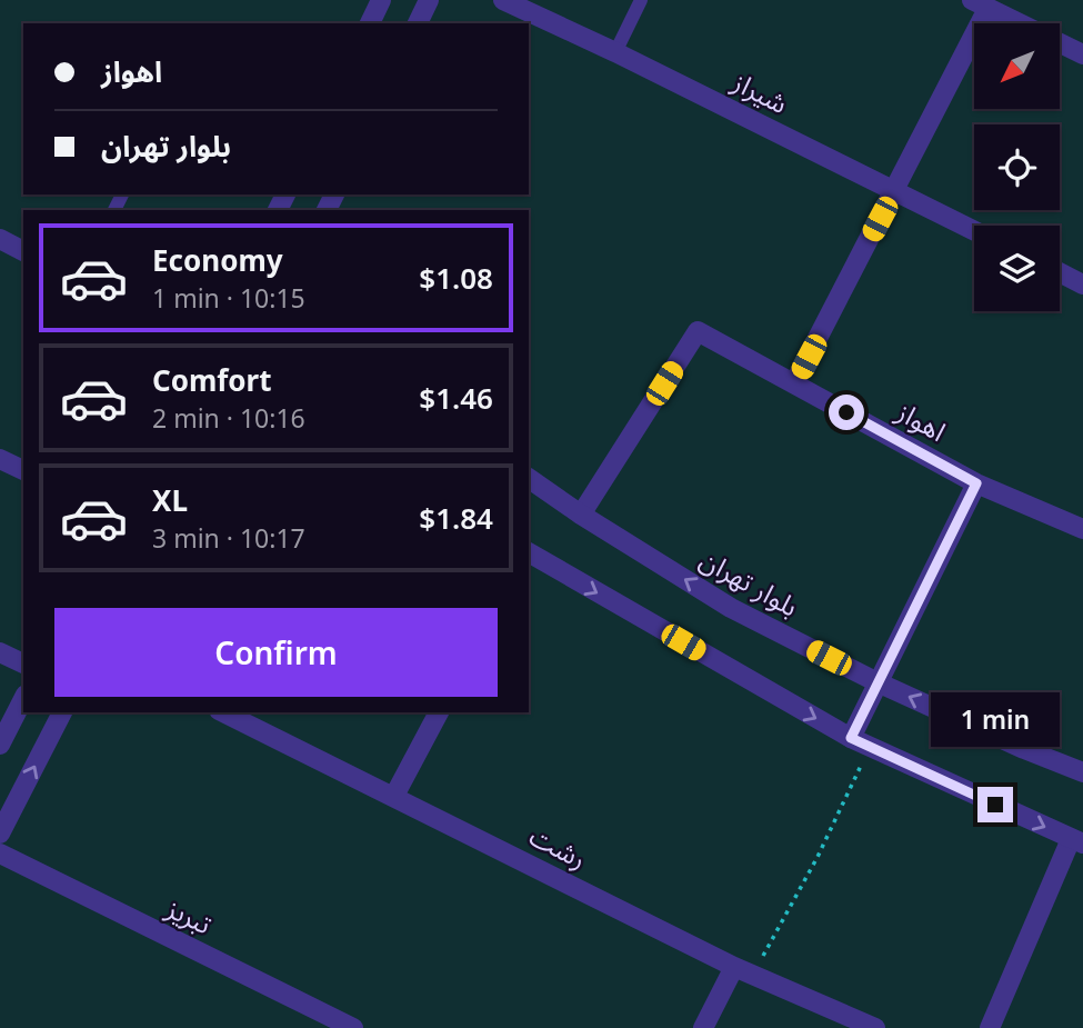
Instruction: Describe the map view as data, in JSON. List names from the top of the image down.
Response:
{
  "streets": {
    "street": [
      "شیراز",
      "اهواز",
      "بلوار تهران",
      "رشت",
      "تبریز"
    ]
  },
  "crossings": [
    ["اهواز", "بلوار تهران"]
  ],
  "north": "bottom left",
  "page": {
    "banner": ["اهواز", "بلوار تهران"],
    "list": [
      {
        "name": "Economy",
        "note": "1 min · 10:15",
        "value": "$1.08"
      },
      {
        "name": "Comfort",
        "note": "2 min · 10:16",
        "value": "$1.46"
      },
      {
        "name": "XL",
        "note": "3 min · 10:17",
        "value": "$1.84"
      }
    ],
    "buttons": "Confirm",
    "bubble": "1 min"
  }
}
